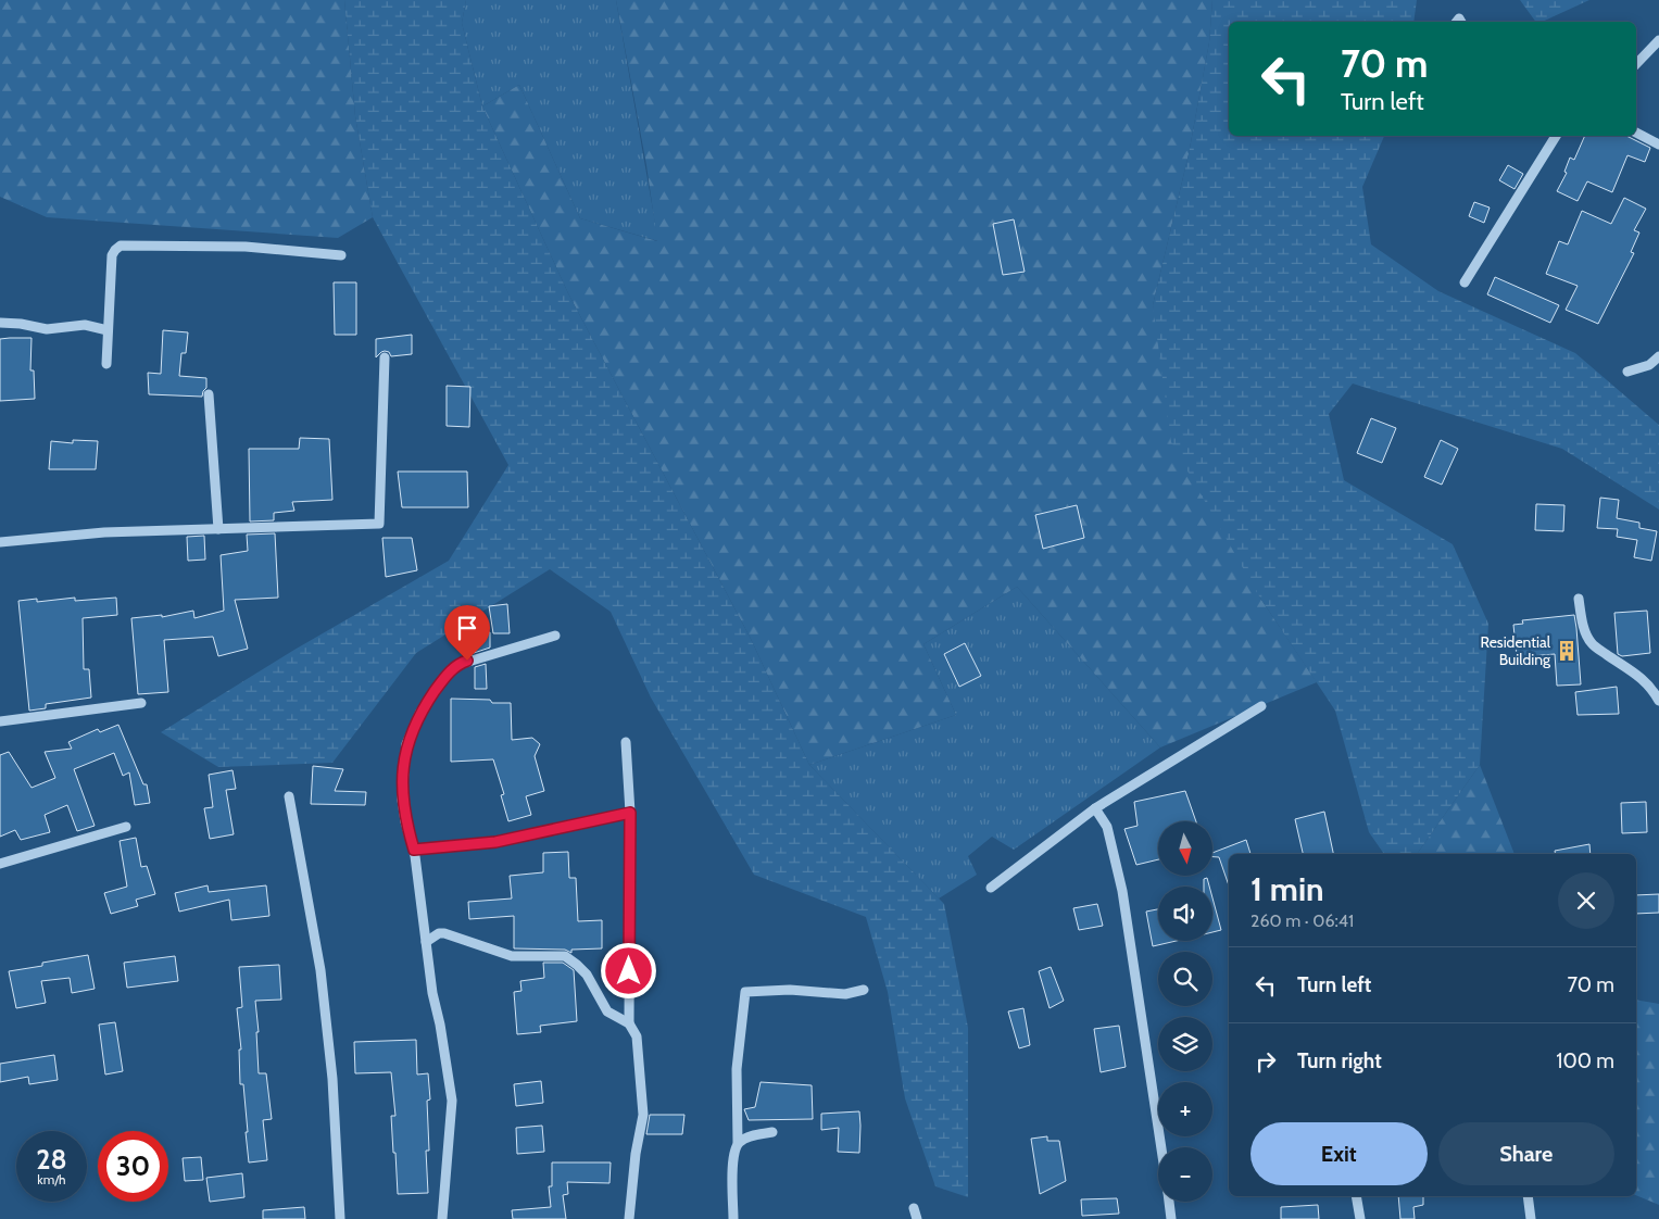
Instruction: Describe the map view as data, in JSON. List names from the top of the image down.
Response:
{
  "places": {
    "building": ["Residential Building"]
  },
  "north": "bottom",
  "page": {
    "turn": ["70 m", "Turn left"],
    "map_buttons": ["+", "−"],
    "heading": ["1 min", "260 m · 06:41"],
    "list": [
      {
        "name": "Turn left",
        "value": "70 m"
      },
      {
        "name": "Turn right",
        "value": "100 m"
      }
    ],
    "buttons": ["Exit", "Share"],
    "speed": "28 km/h",
    "limit": "30"
  }
}
